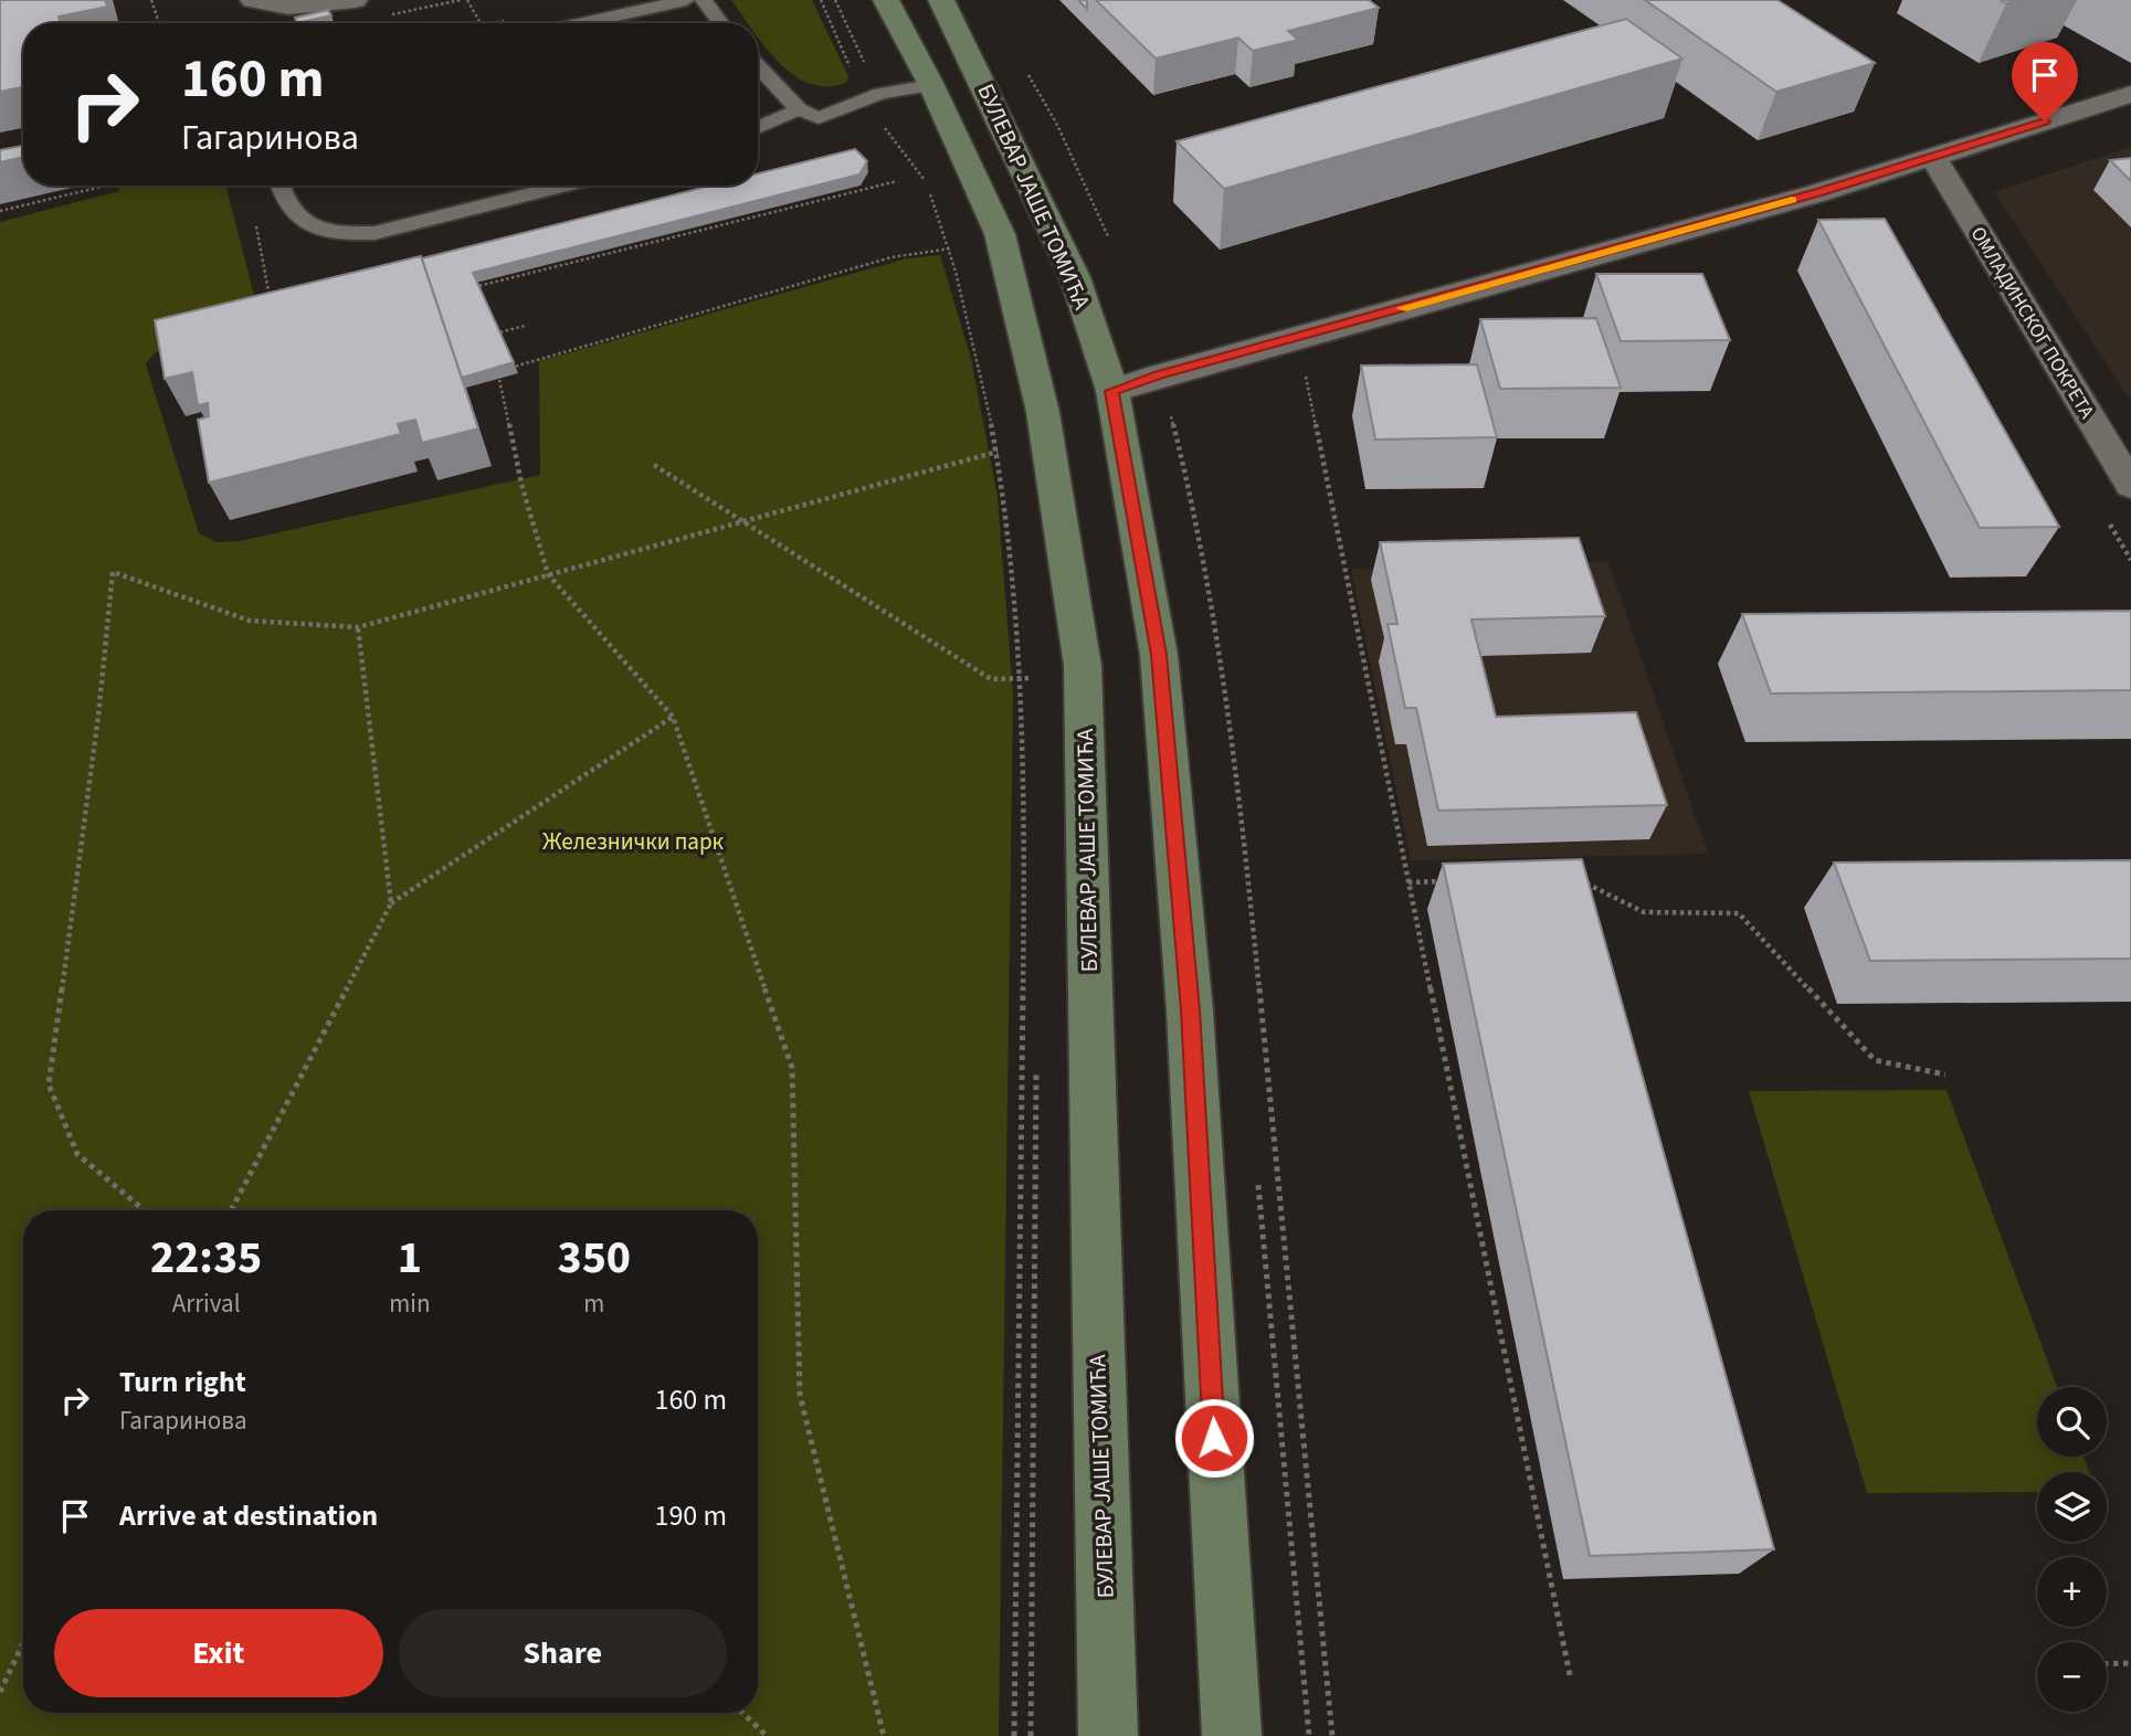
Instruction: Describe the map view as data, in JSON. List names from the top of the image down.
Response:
{
  "streets": {
    "main road": ["БУЛЕВАР ЈАШЕ ТОМИЋА"],
    "street": ["ОМЛАДИНСКОГ ПОКРЕТА"]
  },
  "parks": ["Железнички парк"],
  "page": {
    "turn": ["160 m", "Гагаринова"],
    "eta": [
      "22:35",
      "Arrival",
      "1",
      "min",
      "350",
      "m"
    ],
    "list": [
      {
        "name": "Turn right",
        "note": "Гагаринова",
        "value": "160 m"
      },
      {
        "name": "Arrive at destination",
        "value": "190 m"
      }
    ],
    "map_buttons": ["+", "−"],
    "buttons": ["Exit", "Share"]
  }
}
